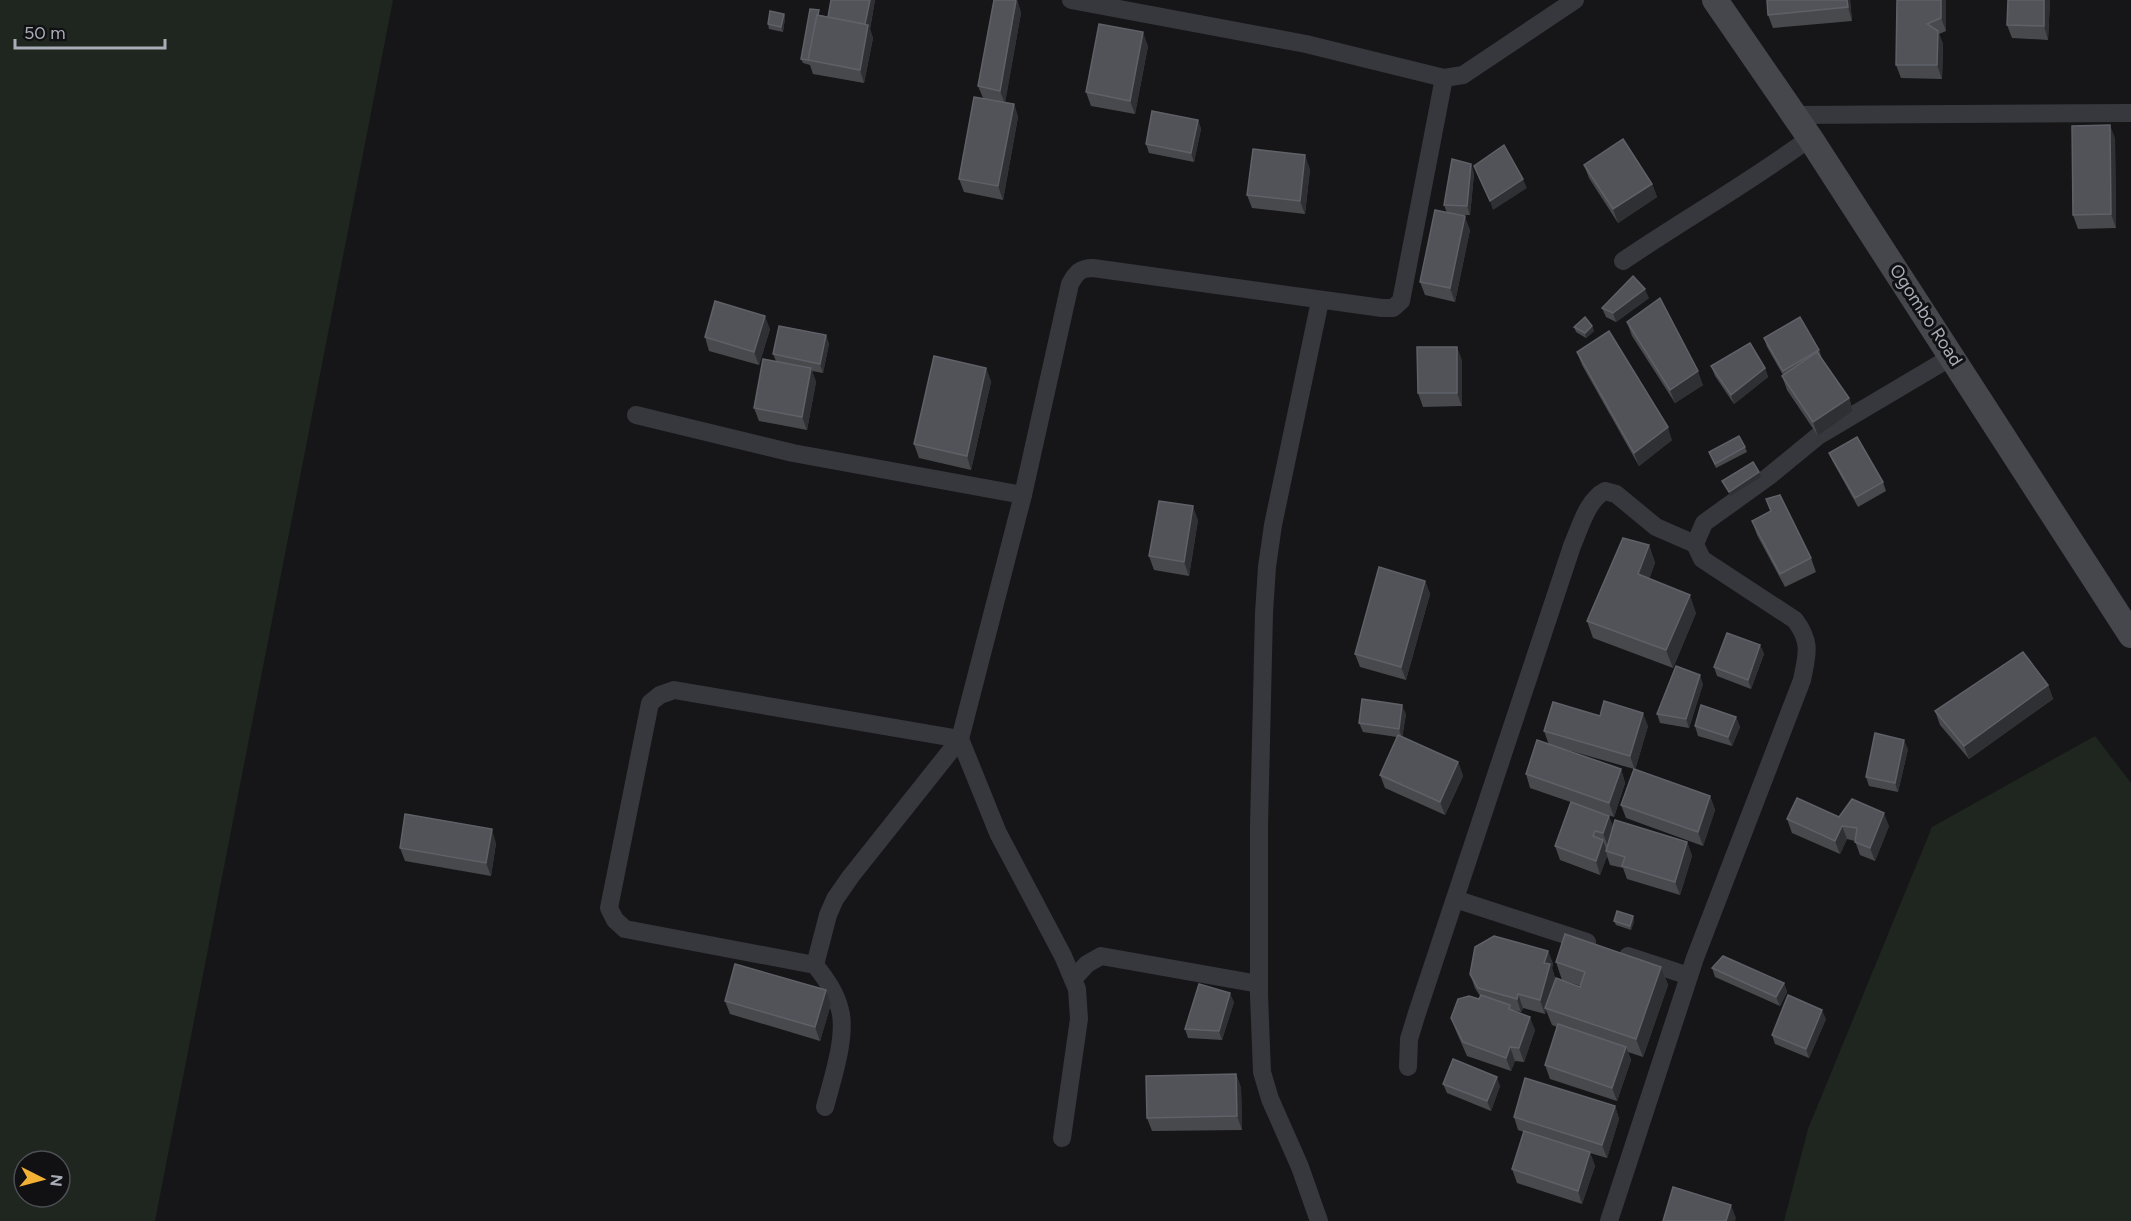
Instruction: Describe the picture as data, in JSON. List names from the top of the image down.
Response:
{
  "streets": {
    "main road": ["Ogombo Road"]
  },
  "scale_bar": "50 m",
  "north": "right"
}
